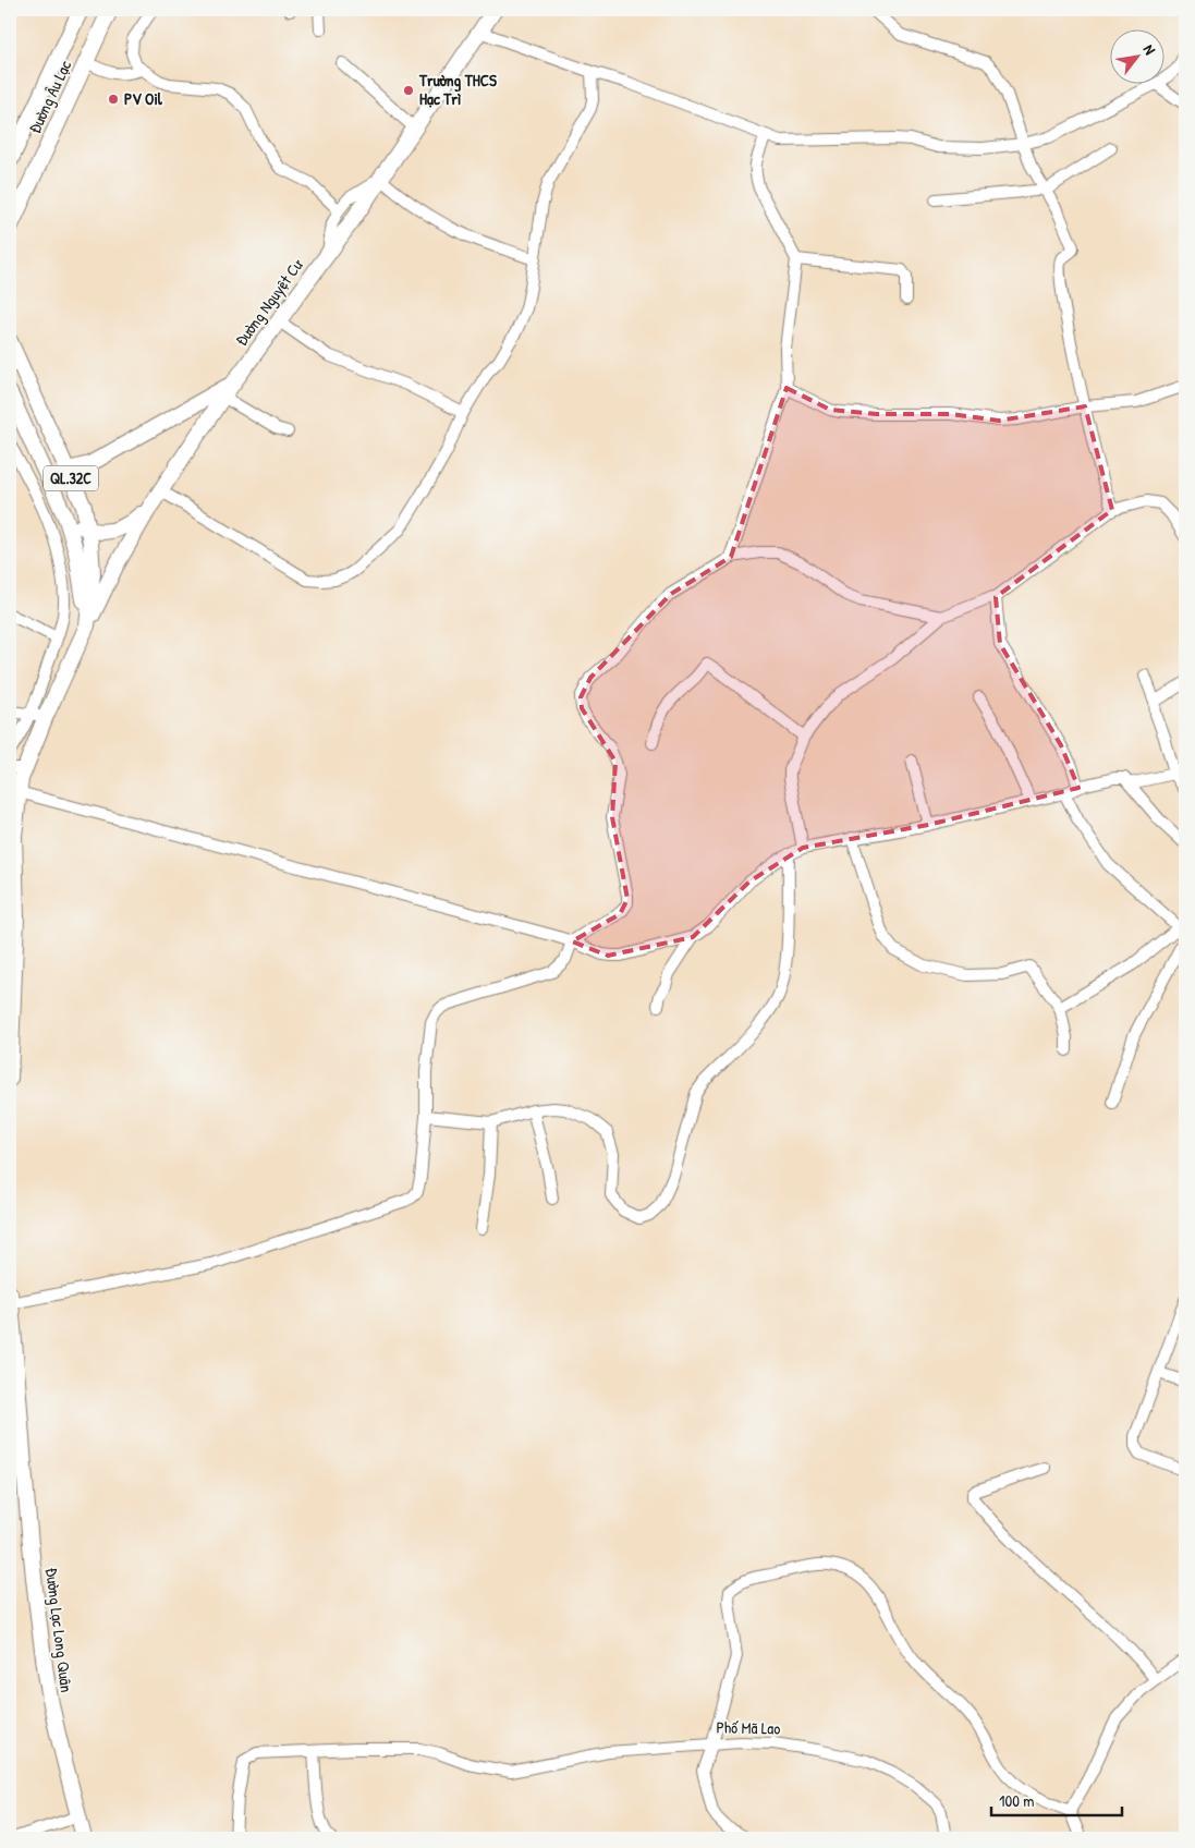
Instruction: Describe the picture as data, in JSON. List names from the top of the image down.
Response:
{
  "streets": {
    "highway": [
      "Đường Âu Lạc",
      "Đường Nguyệt Cư",
      "QL.32C",
      "Đường Lạc Long Quân"
    ],
    "street": ["Phố Mã Lao"]
  },
  "crossings": [
    ["Đường Nguyệt Cư", "QL.32C"]
  ],
  "places": ["Trường THCS Hạc Trì", "PV Oil"],
  "scale_bar": "100 m",
  "north": "top right"
}
